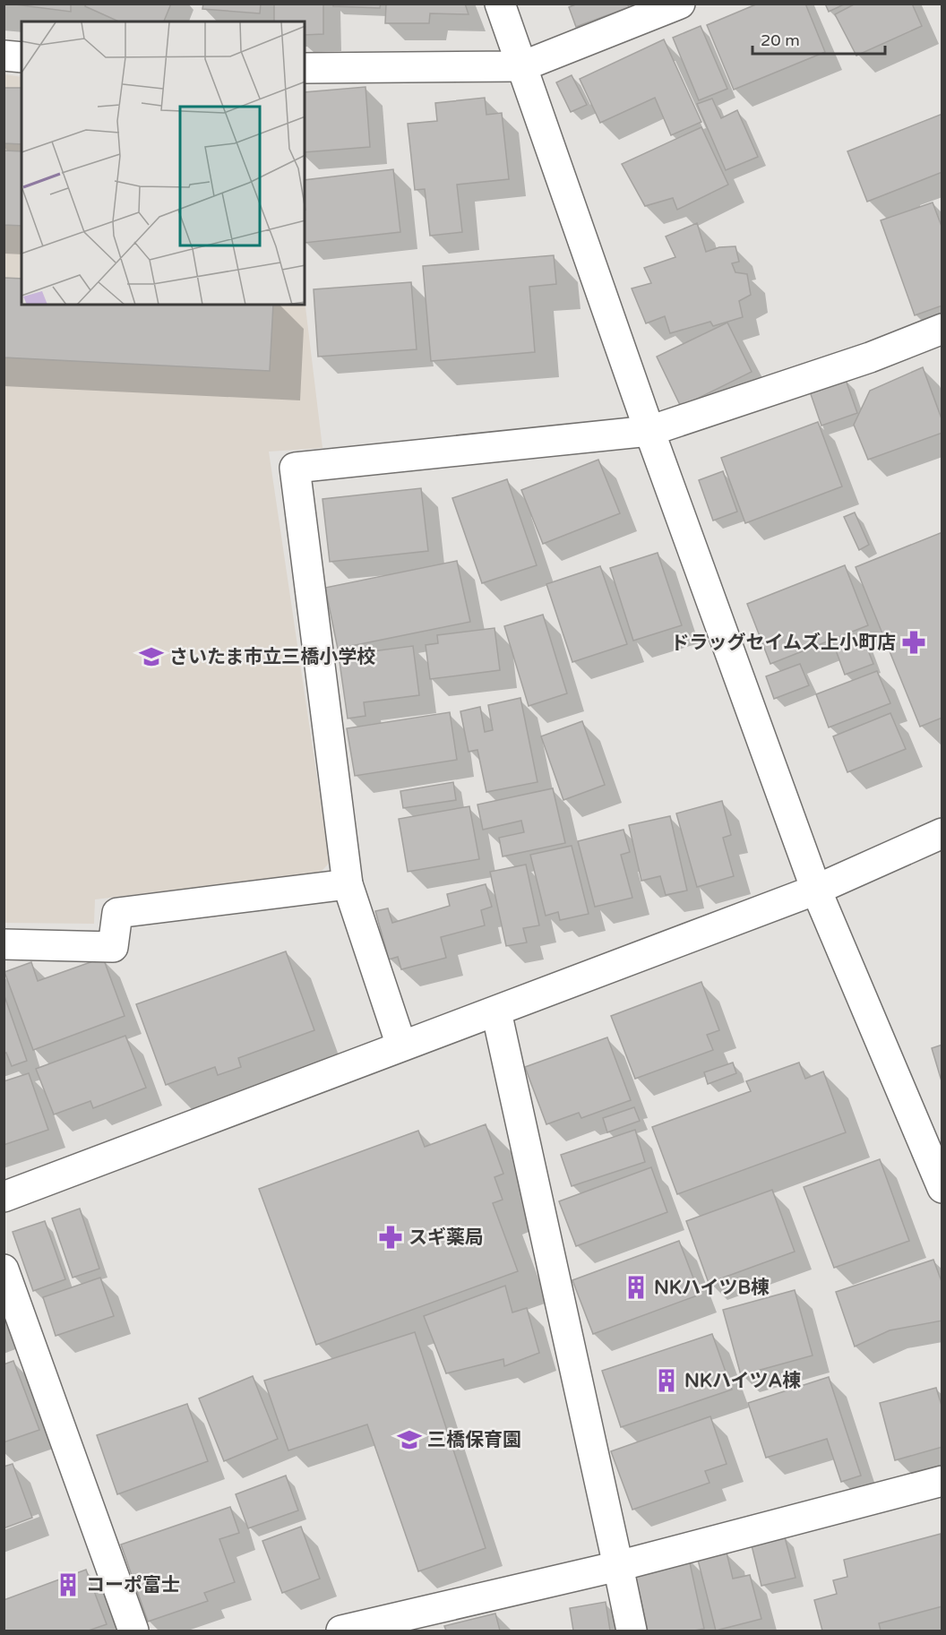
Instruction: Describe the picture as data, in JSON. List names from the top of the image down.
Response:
{
  "places": {
    "pharmacy": ["ドラッグセイムズ上小町店", "スギ薬局"],
    "school or university": ["さいたま市立三橋小学校", "三橋保育園"],
    "building": ["NKハイツB棟", "NKハイツA棟", "コーポ富士"]
  },
  "scale_bar": "20 m"
}
